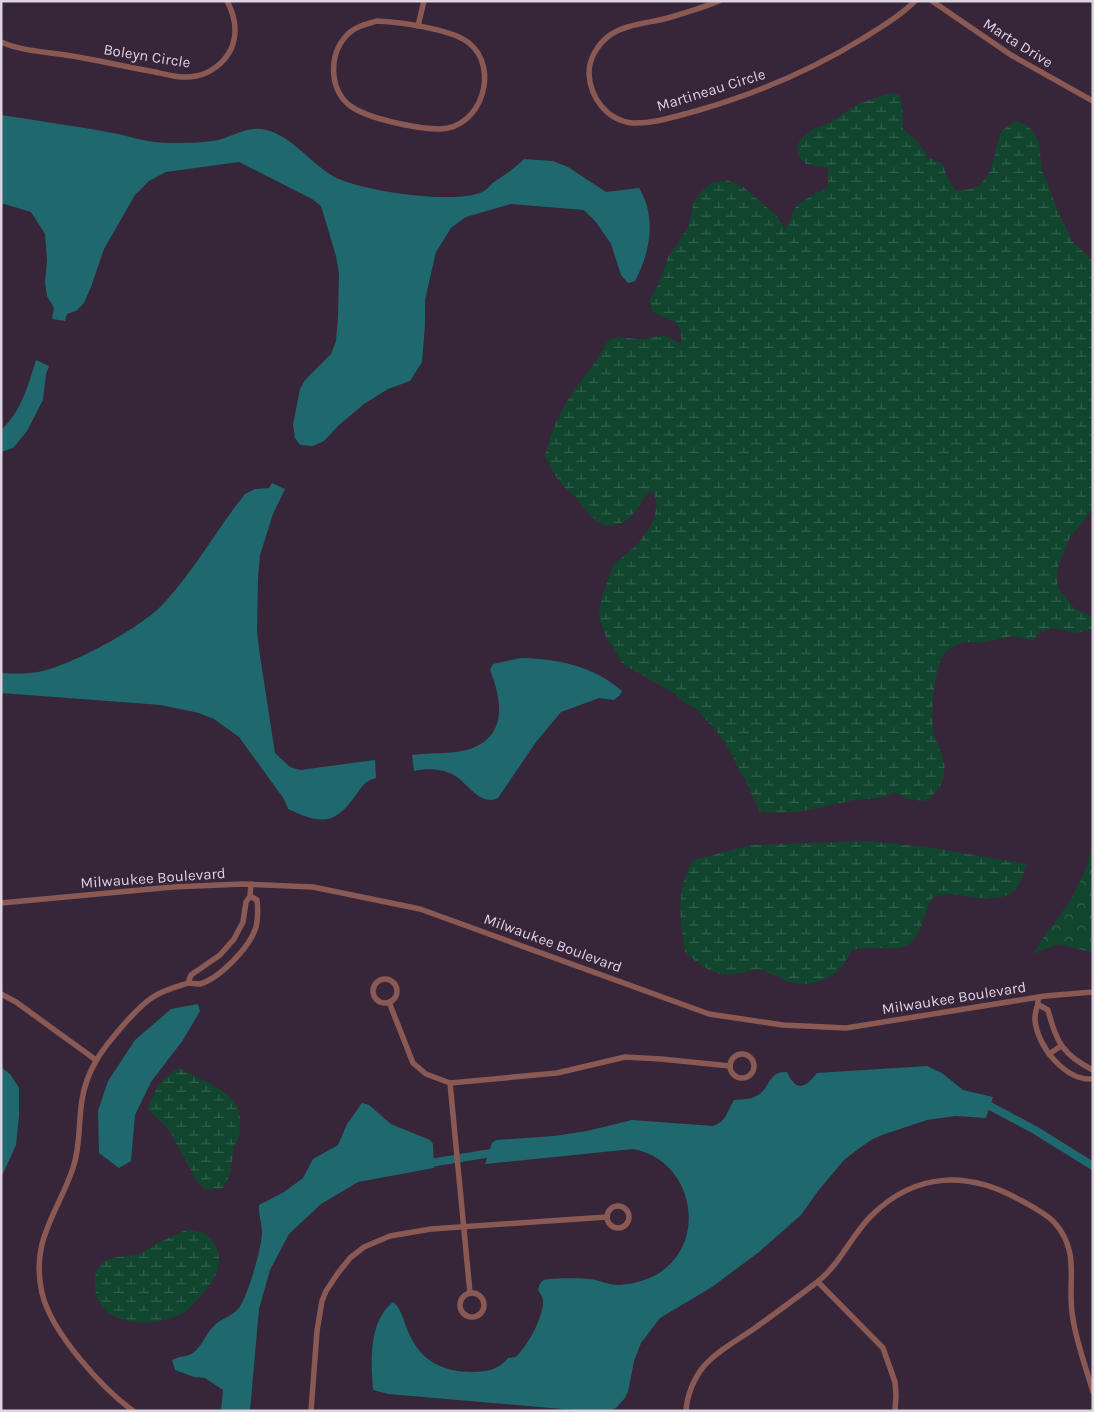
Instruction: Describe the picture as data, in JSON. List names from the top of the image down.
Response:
{
  "streets": {
    "street": [
      "Marta Drive",
      "Boleyn Circle",
      "Martineau Circle",
      "Milwaukee Boulevard"
    ]
  }
}
